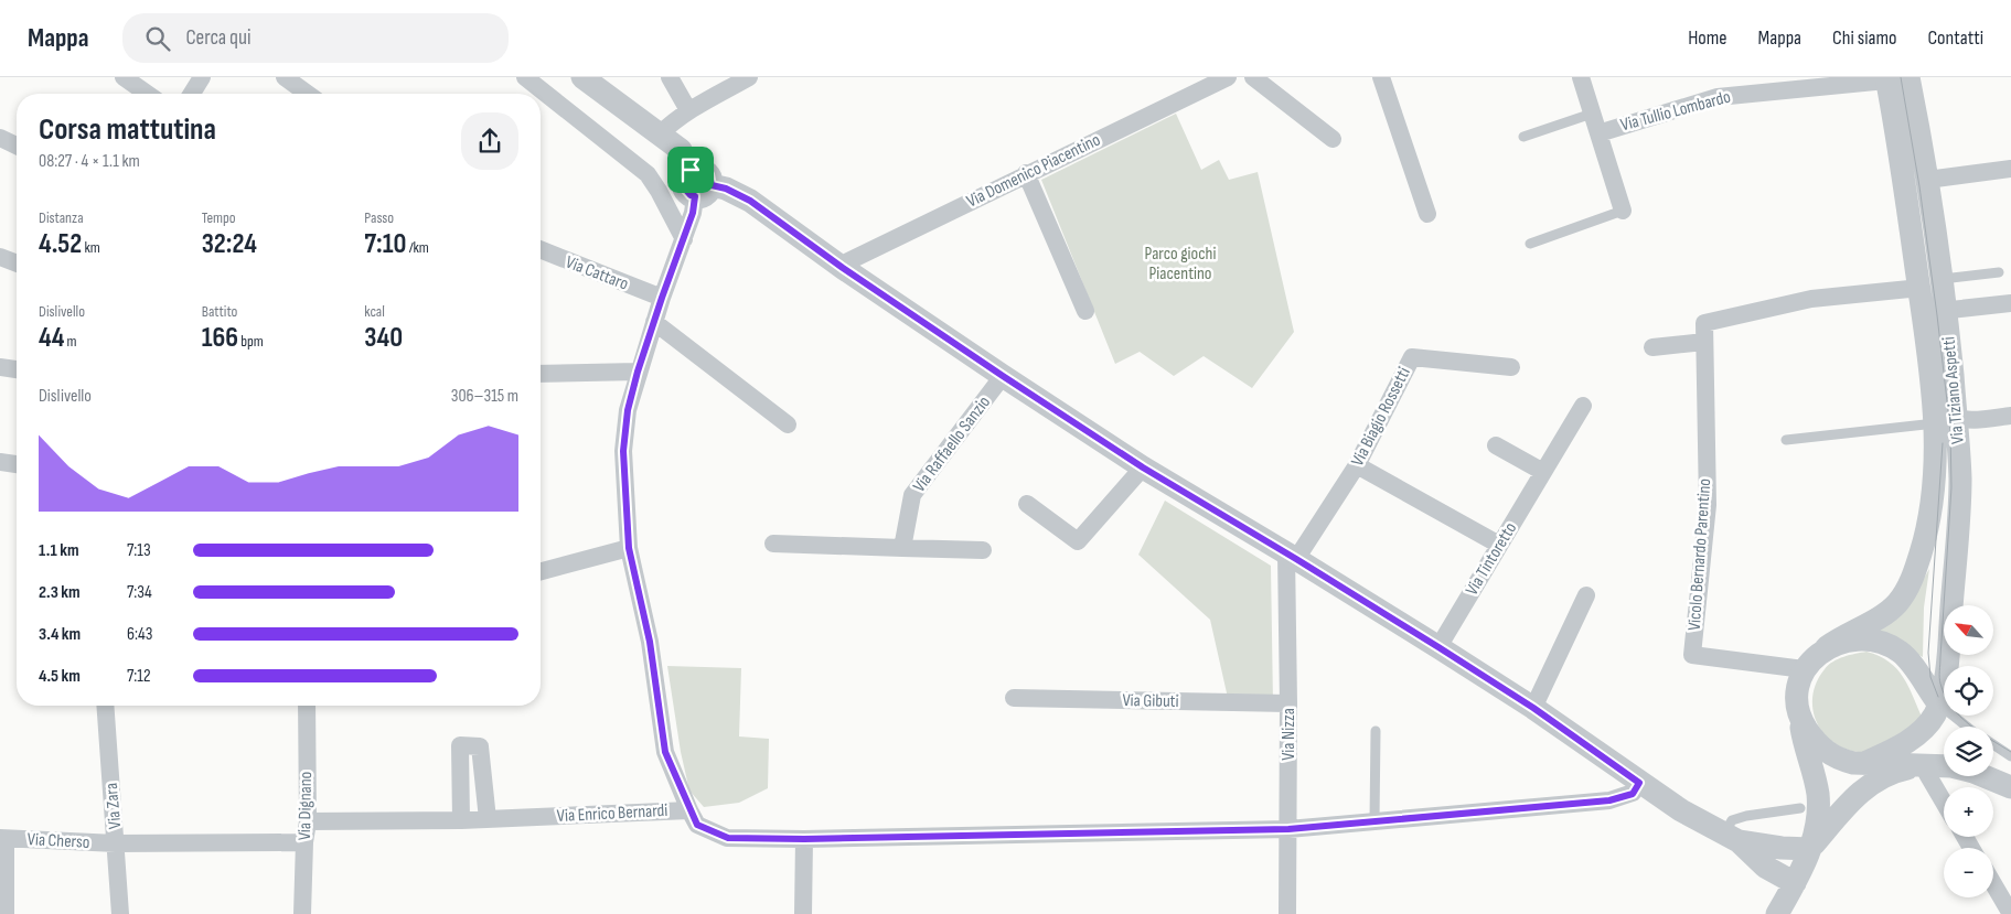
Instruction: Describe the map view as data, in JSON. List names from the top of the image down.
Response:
{
  "streets": {
    "street": [
      "Via Tullio Lombardo",
      "Via Domenico Piacentino",
      "Via Cattaro",
      "Via Tiziano Aspetti",
      "Via Biagio Rossetti",
      "Via Raffaello Sanzio",
      "Vicolo Bernardo Parentino",
      "Via Tintoretto",
      "Via Gibuti",
      "Via Nizza",
      "Via Zara",
      "Via Dignano",
      "Via Enrico Bernardi",
      "Via Cherso"
    ]
  },
  "crossings": [
    ["Via Tullio Lombardo", "Via Tiziano Aspetti"],
    ["Via Tiziano Aspetti", "Vicolo Bernardo Parentino"],
    ["Via Biagio Rossetti", "Via Nizza"],
    ["Via Gibuti", "Via Nizza"],
    ["Via Nizza", "Via Enrico Bernardi"],
    ["Via Zara", "Via Cherso"],
    ["Via Dignano", "Via Enrico Bernardi"]
  ],
  "parks": ["Parco giochi Piacentino"],
  "north": "top left",
  "page": {
    "header": "Mappa",
    "search": "Cerca qui",
    "nav": [
      "Home",
      "Mappa",
      "Chi siamo",
      "Contatti"
    ],
    "heading": ["Corsa mattutina", "08:27 · 4 × 1.1 km"],
    "stats": [
      ["Distanza", "4.52 km"],
      ["Tempo", "32:24"],
      ["Passo", "7:10 /km"],
      ["Dislivello", "44 m"],
      ["Battito", "166 bpm"],
      ["kcal", "340"]
    ],
    "chart": ["Dislivello", "306–315 m"],
    "list": [
      {
        "name": "1.1 km",
        "note": "7:13"
      },
      {
        "name": "2.3 km",
        "note": "7:34"
      },
      {
        "name": "3.4 km",
        "note": "6:43"
      },
      {
        "name": "4.5 km",
        "note": "7:12"
      }
    ],
    "map_buttons": ["+", "−"]
  }
}
